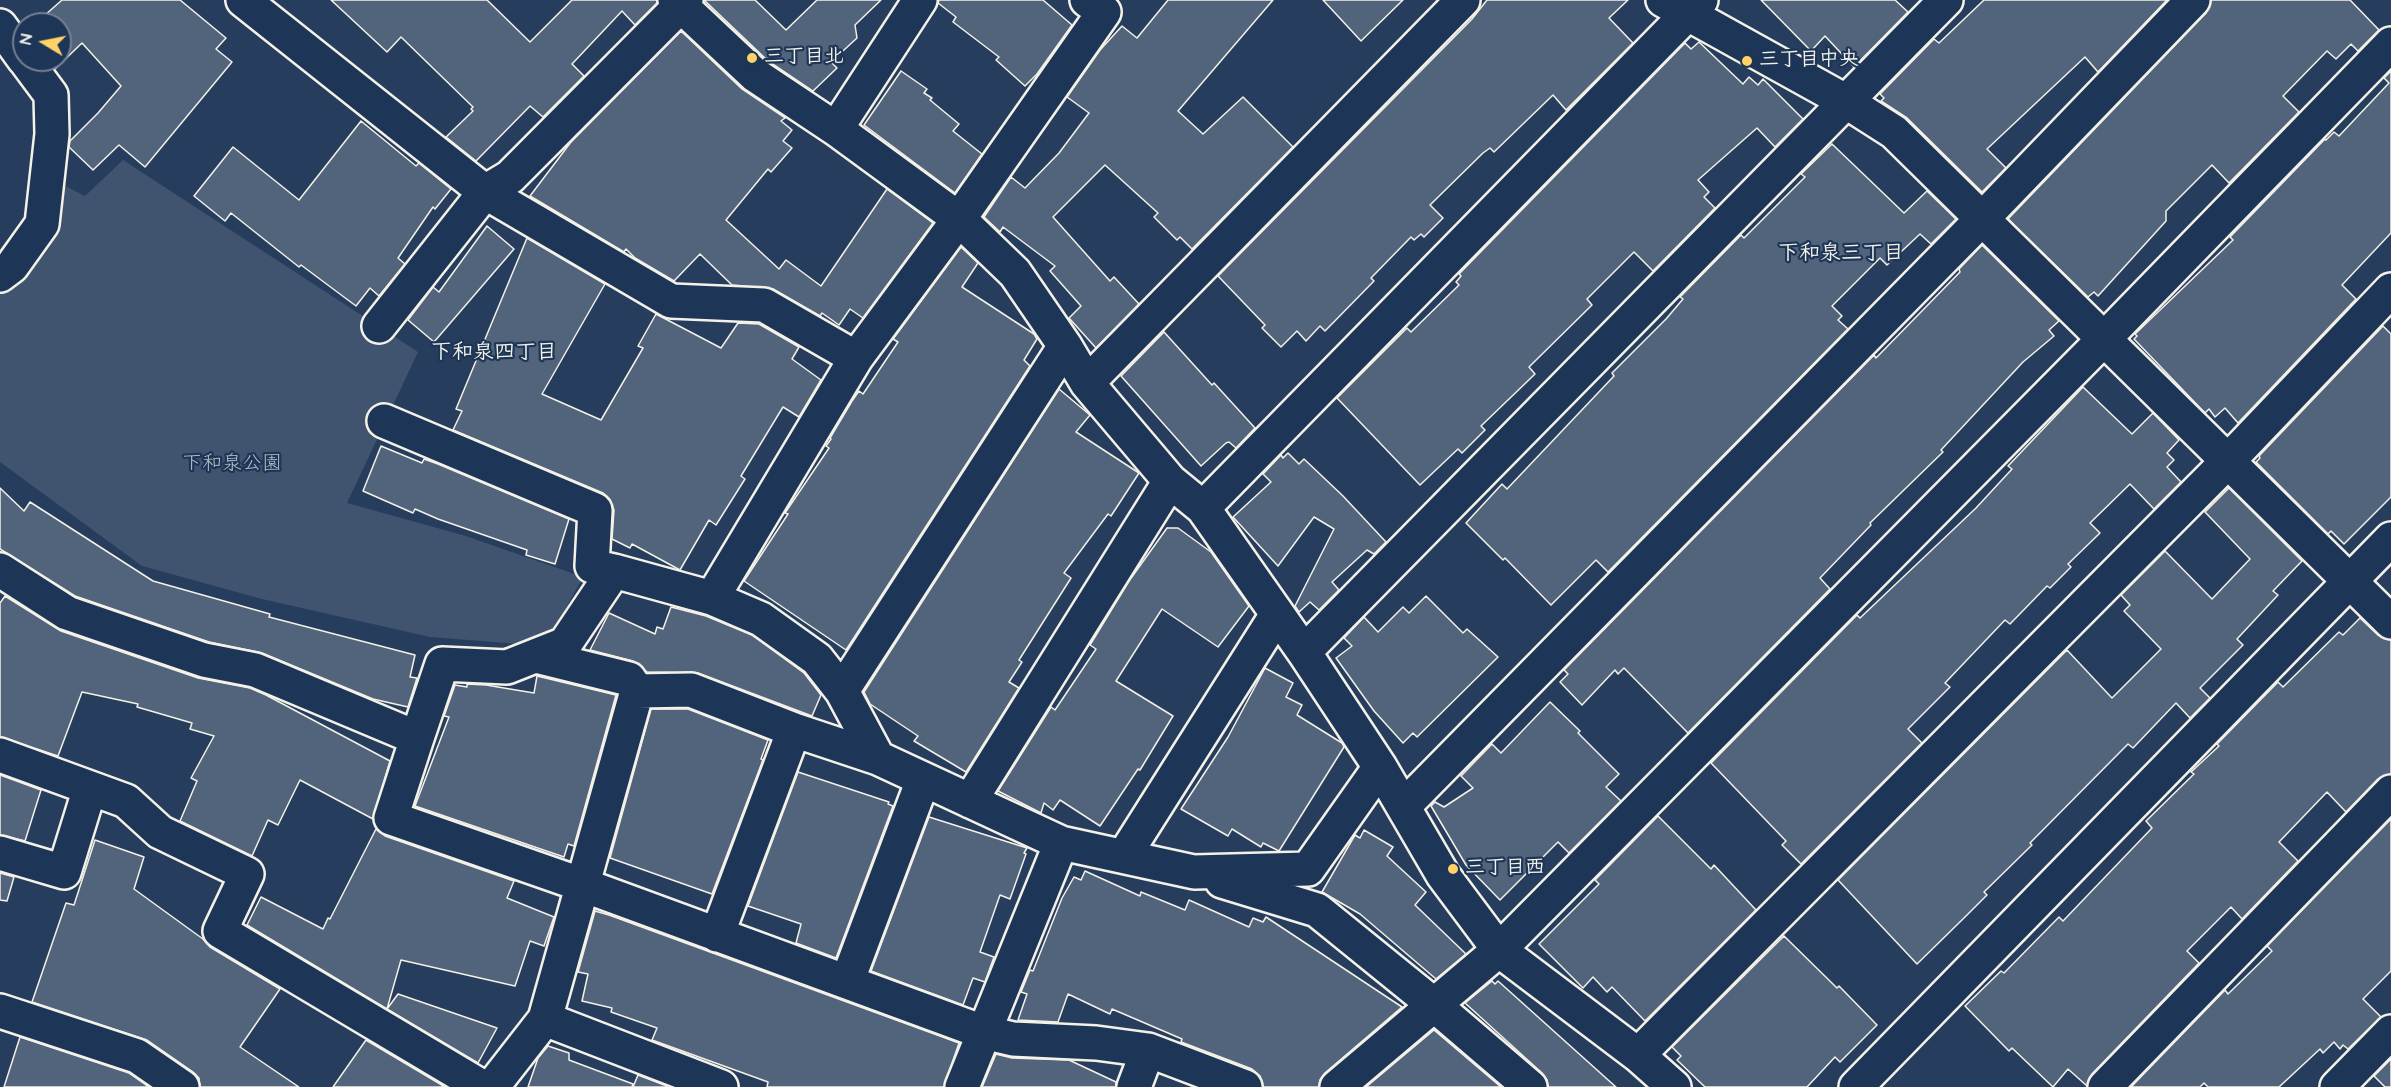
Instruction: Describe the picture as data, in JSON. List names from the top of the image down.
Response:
{
  "districts": ["下和泉三丁目", "下和泉四丁目"],
  "parks": ["下和泉公園"],
  "places": ["三丁目北", "三丁目中央", "三丁目西"],
  "north": "left"
}
